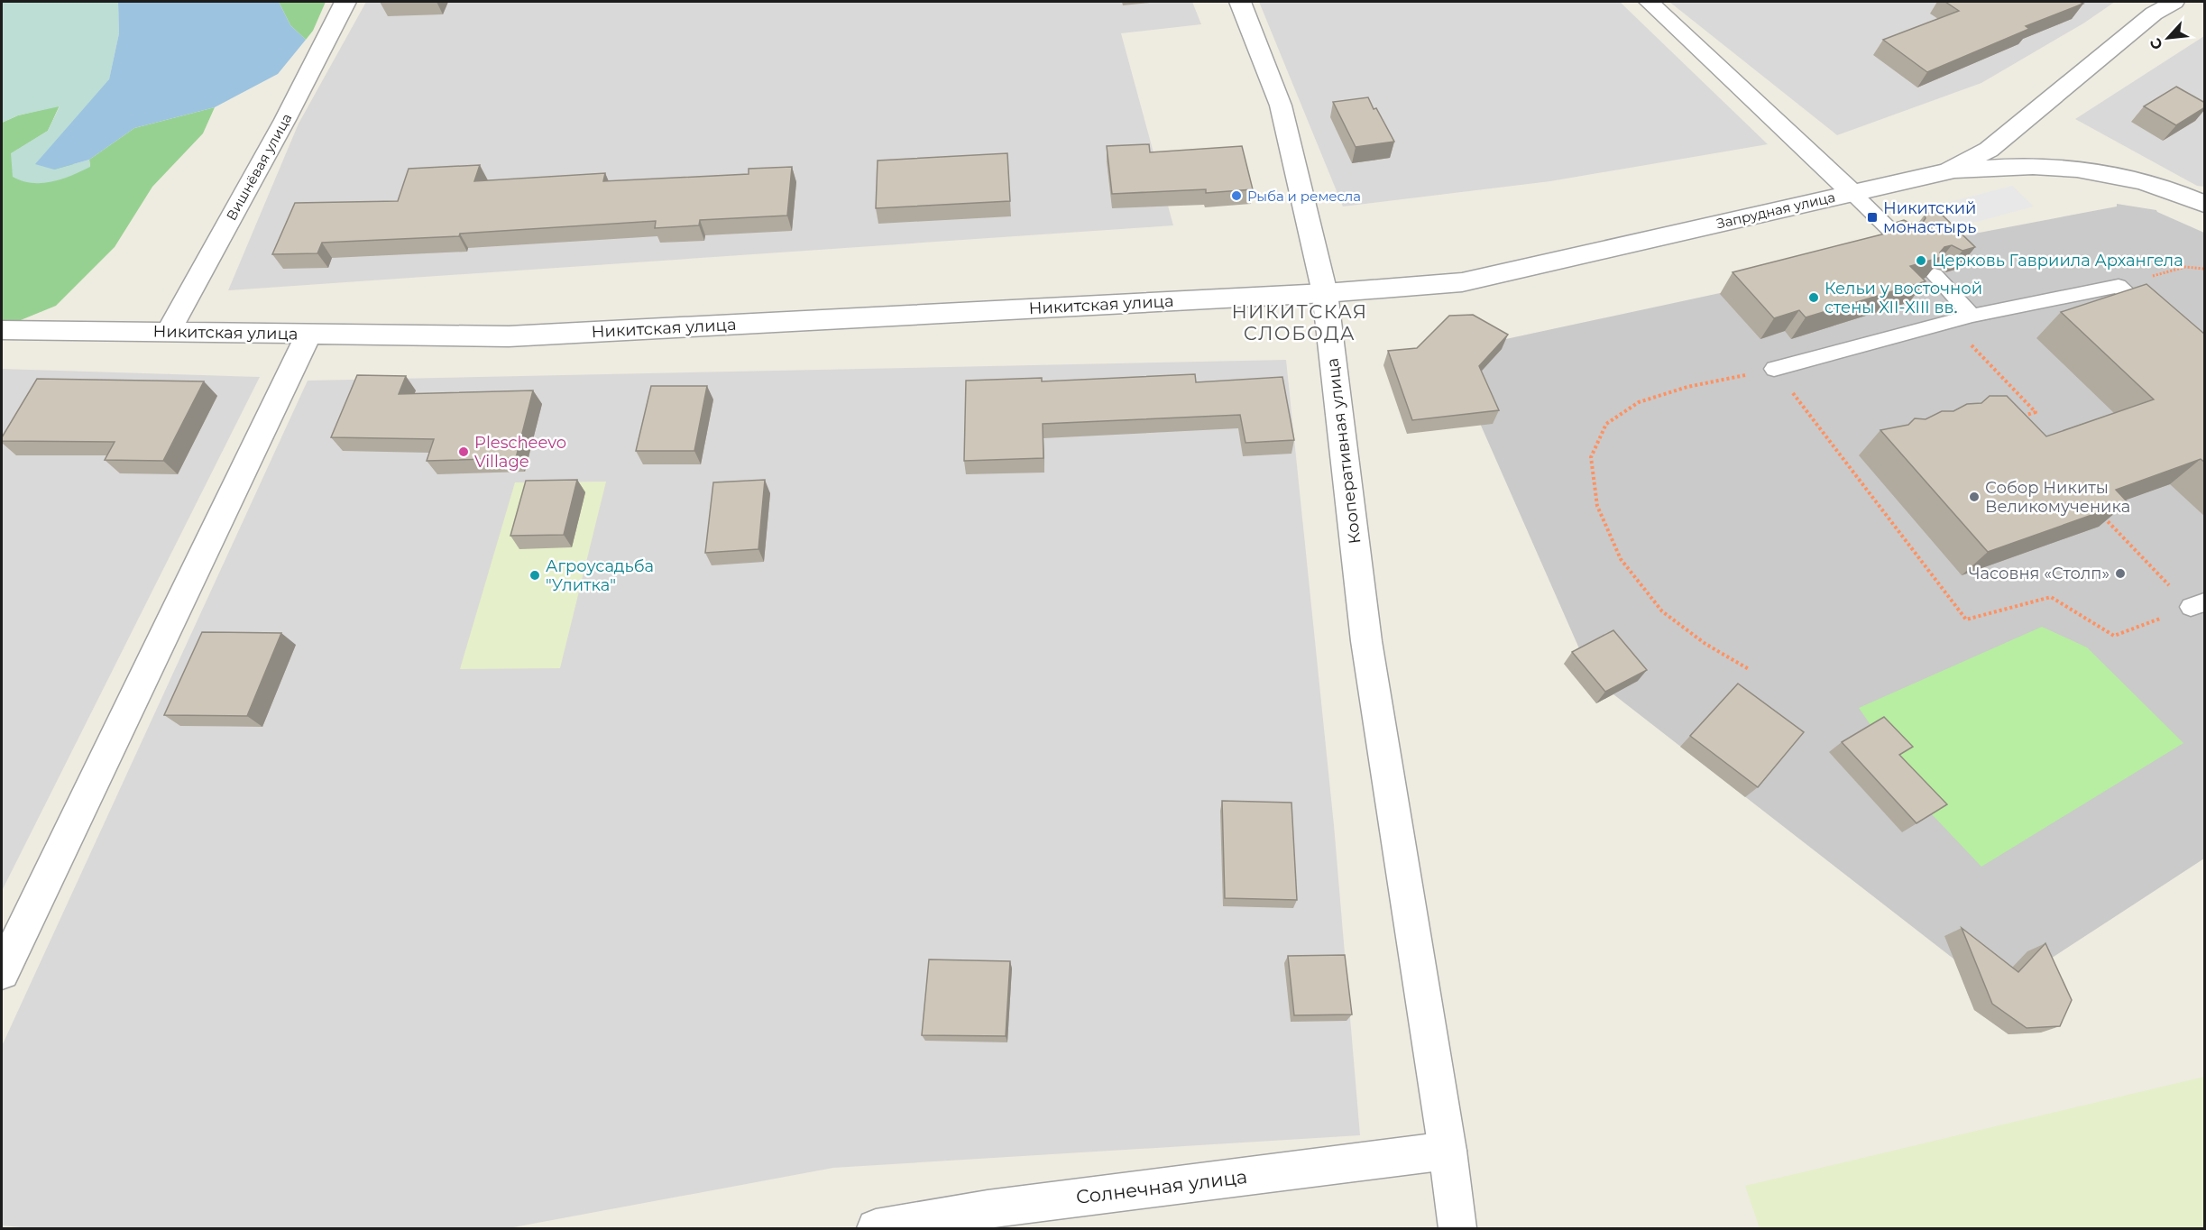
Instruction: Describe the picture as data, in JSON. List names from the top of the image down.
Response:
{
  "streets": {
    "street": [
      "Вишнёвая улица",
      "Запрудная улица",
      "Никитская улица",
      "Кооперативная улица",
      "Солнечная улица"
    ]
  },
  "crossings": [
    ["Вишнёвая улица", "Никитская улица"],
    ["Запрудная улица", "Никитская улица"],
    ["Запрудная улица", "Кооперативная улица"],
    ["Никитская улица", "Кооперативная улица"],
    ["Кооперативная улица", "Солнечная улица"]
  ],
  "districts": ["НИКИТСКАЯ СЛОБОДА"],
  "places": {
    "other": [
      "Рыба и ремесла",
      "Церковь Гавриила Архангела",
      "Кельи у восточной стены XII-XIII вв.",
      "Plescheevo Village",
      "Собор Никиты Великомученика",
      "Часовня «Столп»",
      "Агроусадьба \"Улитка\""
    ],
    "transit": ["Никитский монастырь"]
  },
  "north": "bottom left"
}
